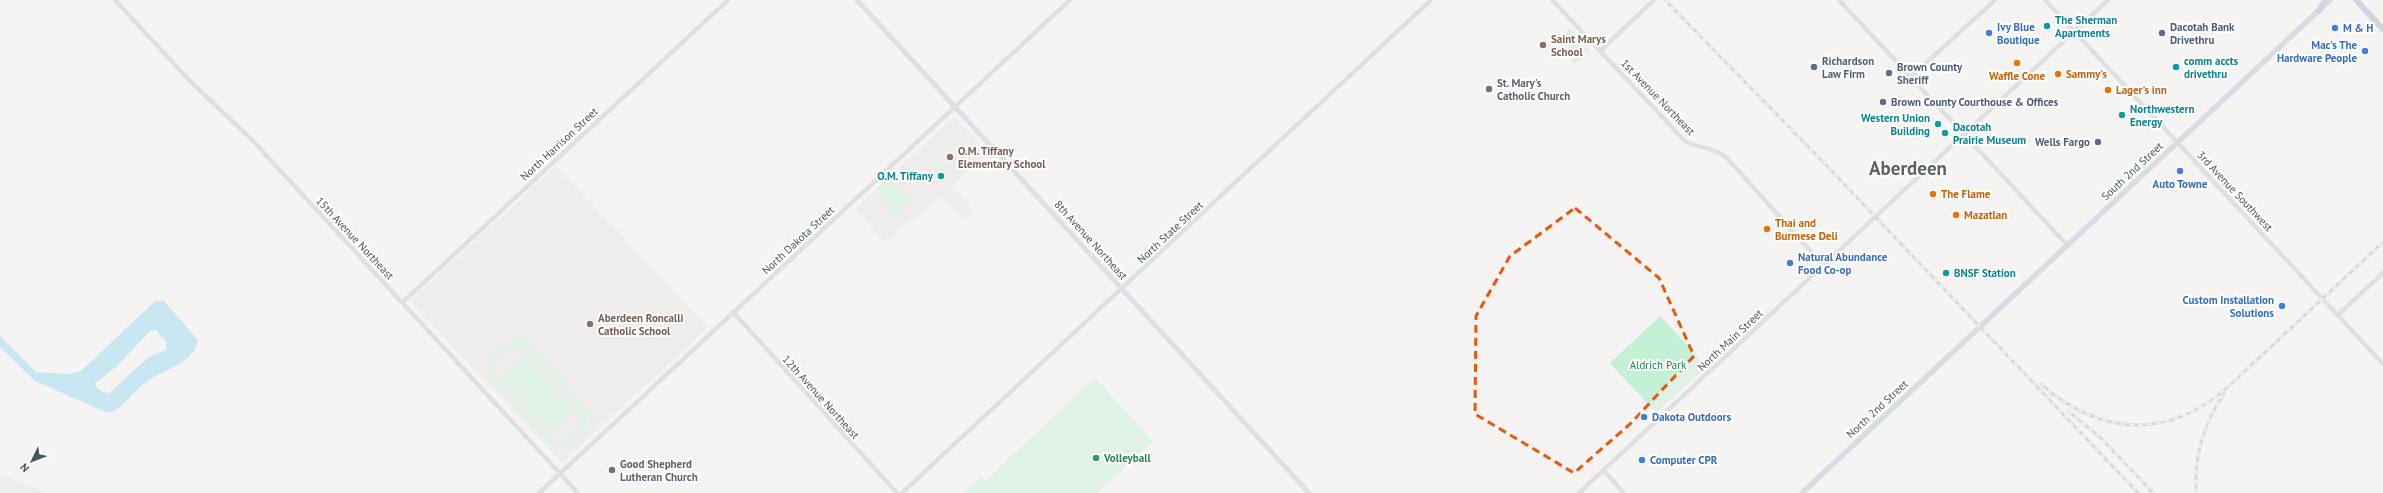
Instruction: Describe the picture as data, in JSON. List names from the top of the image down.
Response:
{
  "streets": {
    "main road": ["South 2nd Street", "8th Avenue Northeast", "North 2nd Street"],
    "street": [
      "1st Avenue Northeast",
      "North Harrison Street",
      "3rd Avenue Southwest",
      "North State Street",
      "15th Avenue Northeast",
      "North Dakota Street",
      "North Main Street",
      "12th Avenue Northeast"
    ]
  },
  "crossings": [
    ["1st Avenue Northeast", "North Main Street"],
    ["North Harrison Street", "15th Avenue Northeast"],
    ["South 2nd Street", "3rd Avenue Southwest"],
    ["South 2nd Street", "North 2nd Street"],
    ["3rd Avenue Southwest", "North Main Street"],
    ["North State Street", "8th Avenue Northeast"],
    ["15th Avenue Northeast", "North Dakota Street"],
    ["North Dakota Street", "8th Avenue Northeast"],
    ["North Dakota Street", "12th Avenue Northeast"]
  ],
  "districts": ["Aberdeen"],
  "parks": ["Aldrich Park"],
  "places": [
    "The Sherman Apartments",
    "M & H",
    "Ivy Blue Boutique",
    "Dacotah Bank Drivethru",
    "Saint Marys School",
    "Mac's The Hardware People",
    "Waffle Cone",
    "Richardson Law Firm",
    "comm accts drivethru",
    "Brown County Sheriff",
    "Sammy's",
    "St. Mary's Catholic Church",
    "Lager's inn",
    "Brown County Courthouse & Offices",
    "Northwestern Energy",
    "Western Union Building",
    "Dacotah Prairie Museum",
    "Wells Fargo",
    "O.M. Tiffany Elementary School",
    "Auto Towne",
    "O.M. Tiffany",
    "The Flame",
    "Mazatlan",
    "Thai and Burmese Deli",
    "Natural Abundance Food Co-op",
    "BNSF Station",
    "Custom Installation Solutions",
    "Aberdeen Roncalli Catholic School",
    "Dakota Outdoors",
    "Volleyball",
    "Computer CPR",
    "Good Shepherd Lutheran Church"
  ],
  "north": "bottom left"
}
